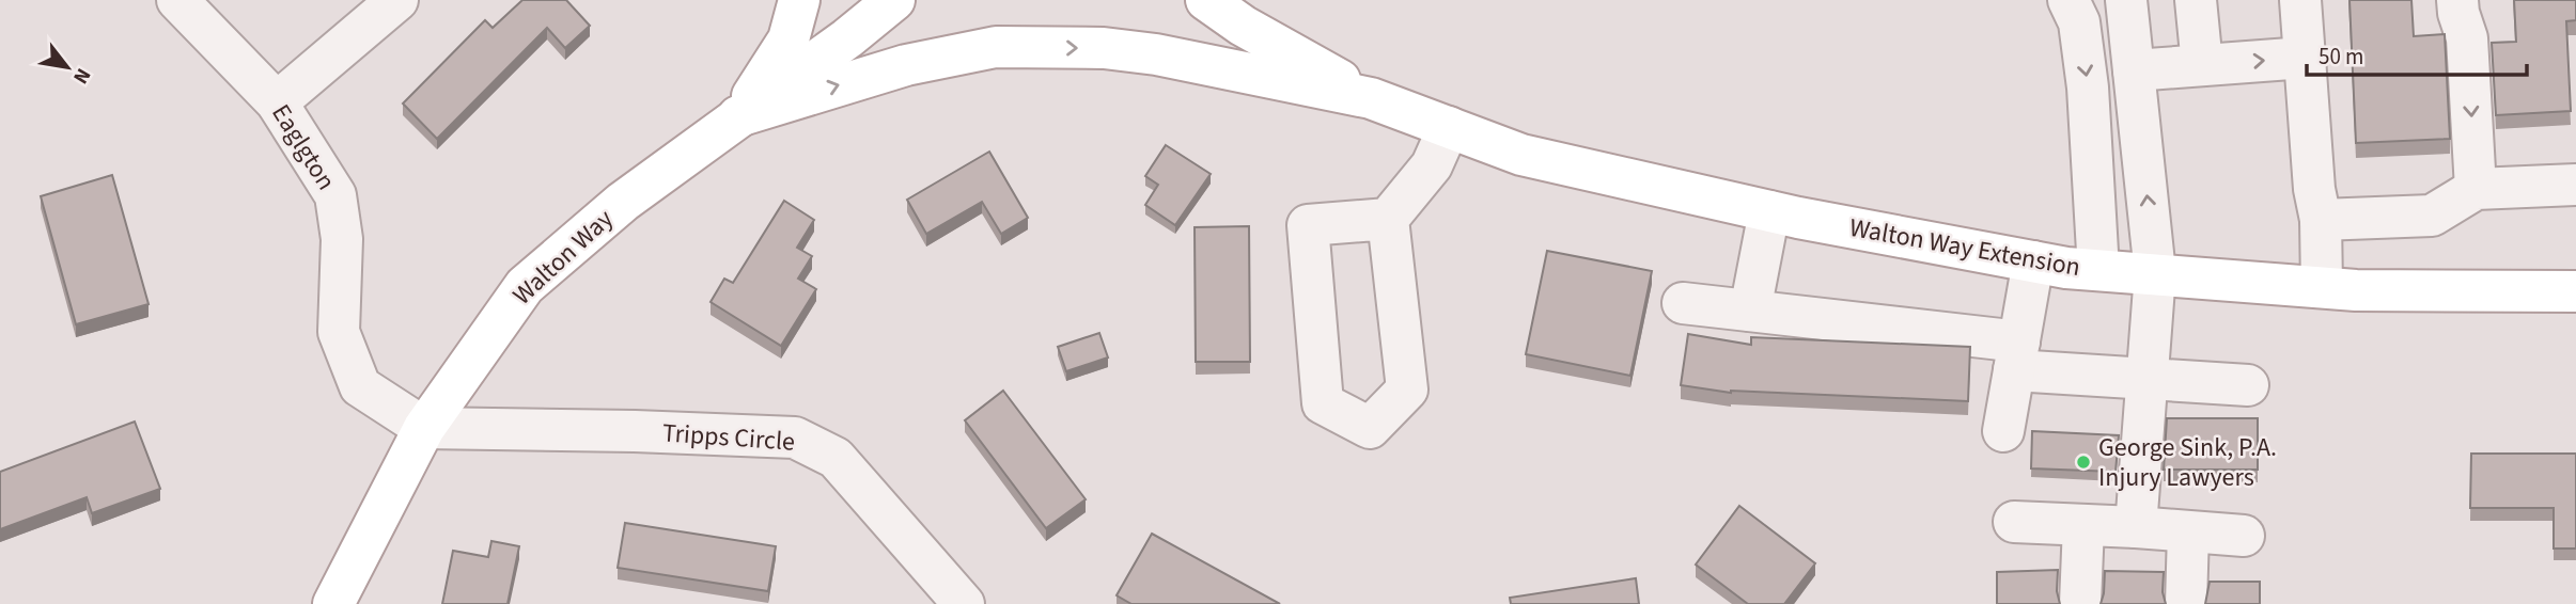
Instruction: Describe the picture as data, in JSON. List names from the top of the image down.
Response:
{
  "streets": {
    "main road": ["Walton Way Extension", "Walton Way"],
    "street": ["Eaglgton", "Tripps Circle"]
  },
  "crossings": [
    ["Eaglgton", "Walton Way"],
    ["Eaglgton", "Tripps Circle"],
    ["Walton Way", "Tripps Circle"]
  ],
  "places": ["George Sink, P.A. Injury Lawyers"],
  "scale_bar": "50 m",
  "north": "bottom right"
}
